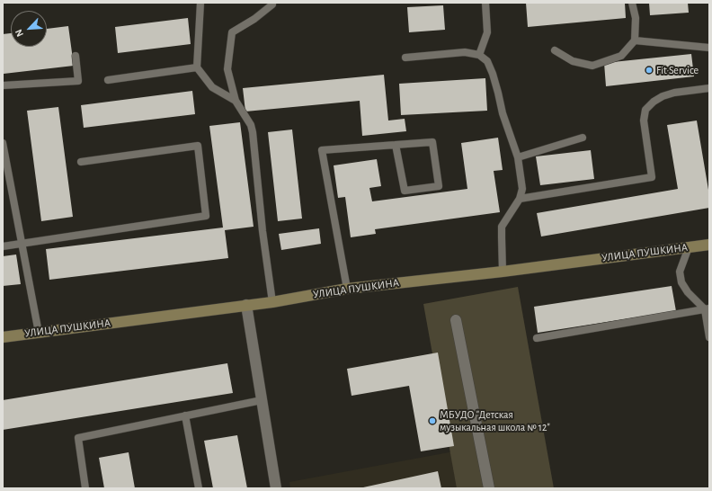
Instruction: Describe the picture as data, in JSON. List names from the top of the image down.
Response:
{
  "streets": {
    "street": ["УЛИЦА ПУШКИНА"]
  },
  "places": ["Fit Service", "МБУДО \"Детская музыкальная школа № 12\""],
  "north": "bottom left"
}
